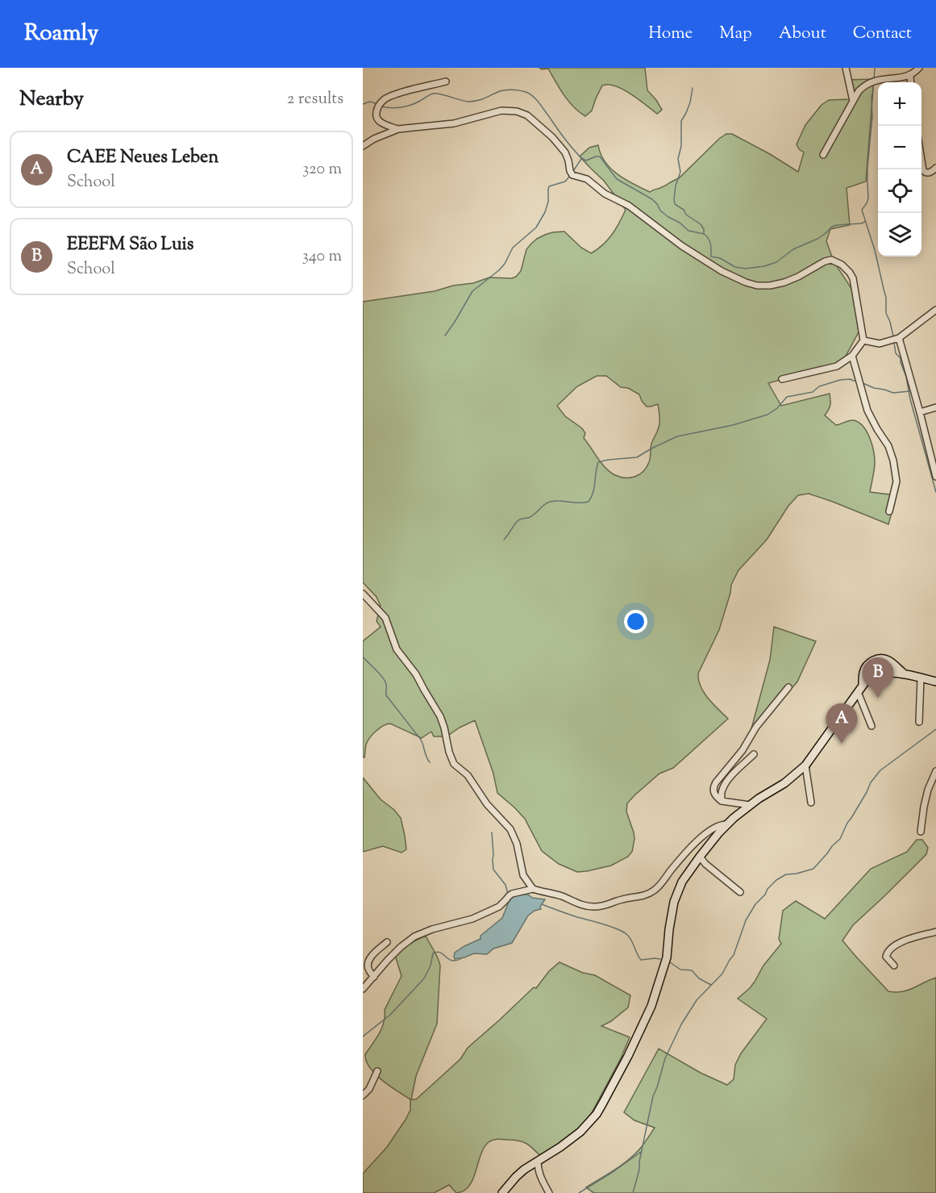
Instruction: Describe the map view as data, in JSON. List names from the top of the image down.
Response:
{
  "page": {
    "header": "Roamly",
    "nav": [
      "Home",
      "Map",
      "About",
      "Contact"
    ],
    "heading": ["Nearby", "2 results"],
    "map_buttons": ["+", "−"],
    "list": [
      {
        "mark": "A",
        "name": "CAEE Neues Leben",
        "note": "School",
        "value": "320 m"
      },
      {
        "mark": "B",
        "name": "EEEFM São Luis",
        "note": "School",
        "value": "340 m"
      }
    ],
    "pins": ["B", "A"]
  }
}
